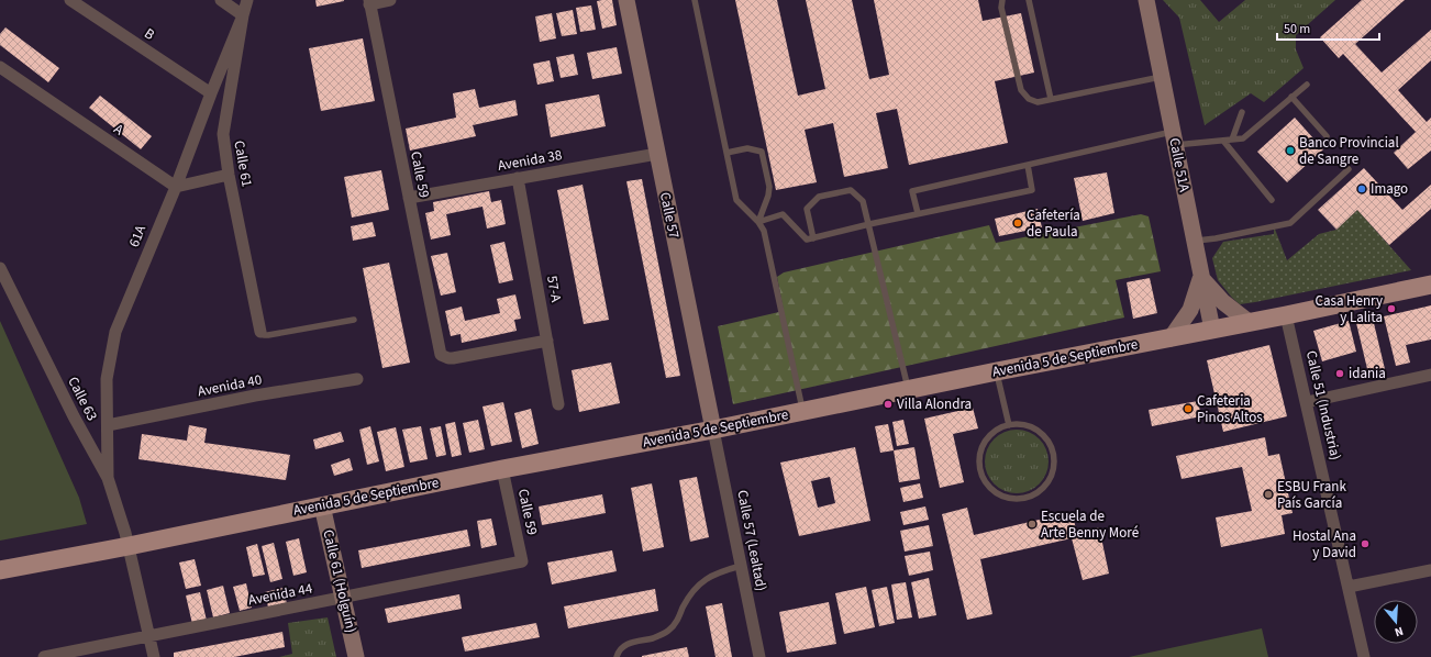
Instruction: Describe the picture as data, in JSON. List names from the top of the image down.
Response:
{
  "streets": {
    "main road": ["Avenida 5 de Septiembre"],
    "street": [
      "B",
      "A",
      "Avenida 38",
      "Calle 61",
      "Calle 51A",
      "Calle 59",
      "Calle 57",
      "61A",
      "57-A",
      "Avenida 40",
      "Calle 63",
      "Calle 51 (Industria)",
      "Calle 57 (Lealtad)",
      "Calle 61 (Holguín)",
      "Avenida 44"
    ]
  },
  "crossings": [
    ["B", "61A"],
    ["A", "61A"],
    ["Avenida 38", "Calle 59"],
    ["Avenida 38", "Calle 57"],
    ["Avenida 38", "57-A"],
    ["Calle 61", "61A"],
    ["Calle 51A", "Avenida 5 de Septiembre"],
    ["Calle 59", "57-A"],
    ["Calle 59", "Avenida 5 de Septiembre"],
    ["Calle 59", "Avenida 44"],
    ["Calle 57", "Avenida 5 de Septiembre"],
    ["Calle 57", "Calle 57 (Lealtad)"],
    ["61A", "Avenida 40"],
    ["61A", "Calle 63"],
    ["Avenida 5 de Septiembre", "Calle 63"],
    ["Avenida 5 de Septiembre", "Calle 51 (Industria)"],
    ["Avenida 5 de Septiembre", "Calle 57 (Lealtad)"],
    ["Avenida 5 de Septiembre", "Calle 61 (Holguín)"],
    ["Calle 63", "Avenida 44"],
    ["Calle 61 (Holguín)", "Avenida 44"]
  ],
  "places": [
    "Banco Provincial de Sangre",
    "Imago",
    "Cafetería de Paula",
    "Casa Henry y Lalita",
    "idania",
    "Villa Alondra",
    "Cafeteria Pinos Altos",
    "ESBU Frank País García",
    "Escuela de Arte Benny Moré",
    "Hostal Ana y David"
  ],
  "scale_bar": "50 m",
  "north": "bottom"
}
